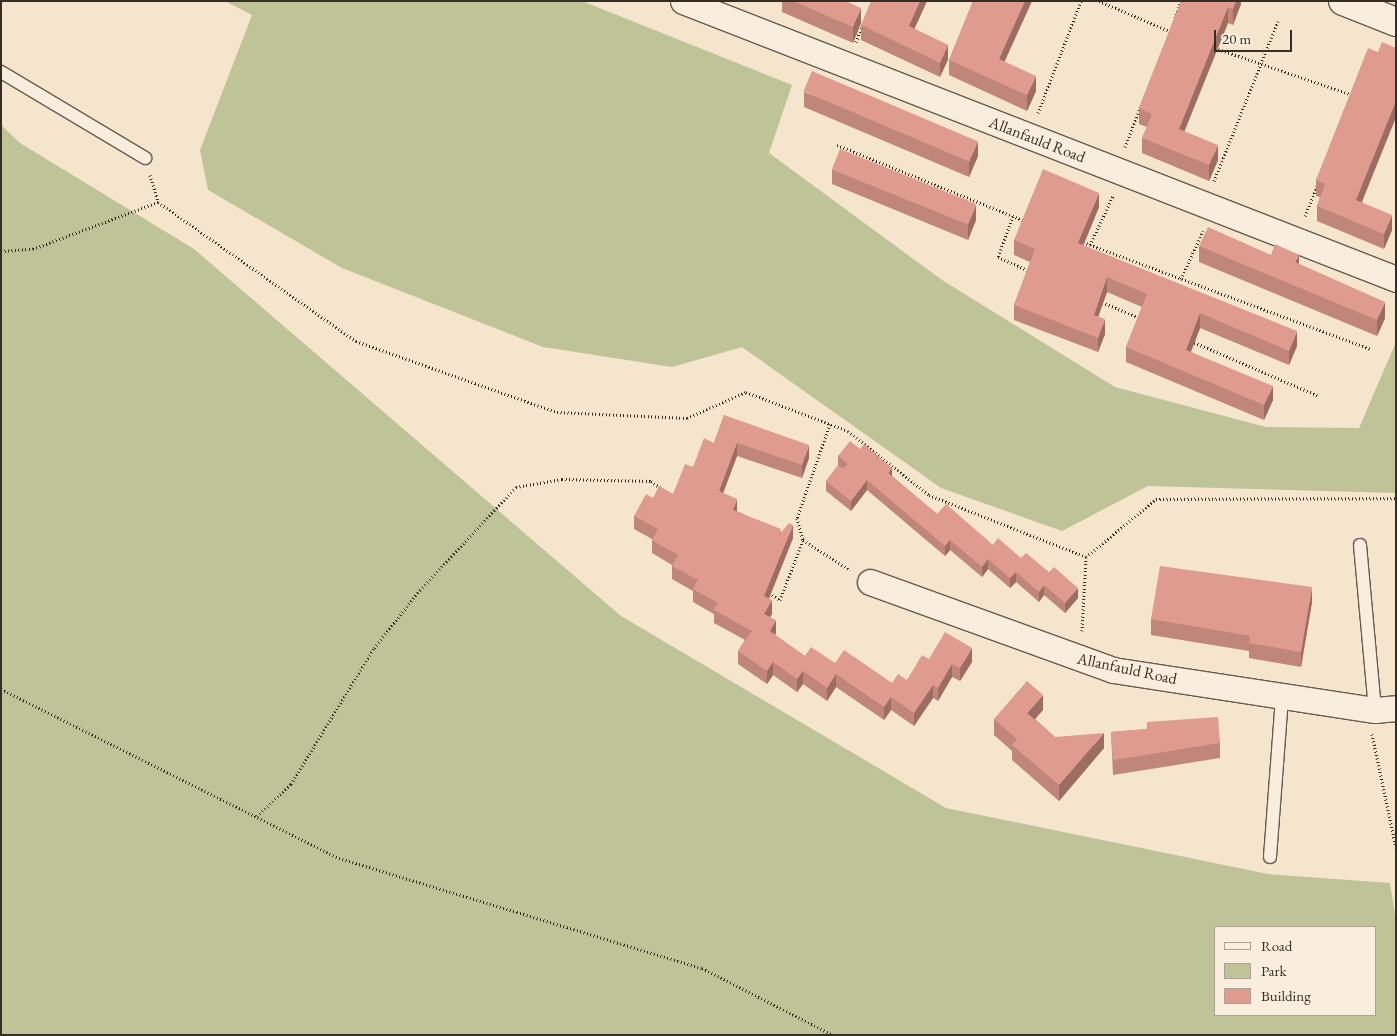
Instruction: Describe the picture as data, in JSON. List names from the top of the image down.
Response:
{
  "streets": {
    "street": ["Allanfauld Road"]
  },
  "legend": ["Road", "Park", "Building"],
  "scale_bar": "20 m"
}
